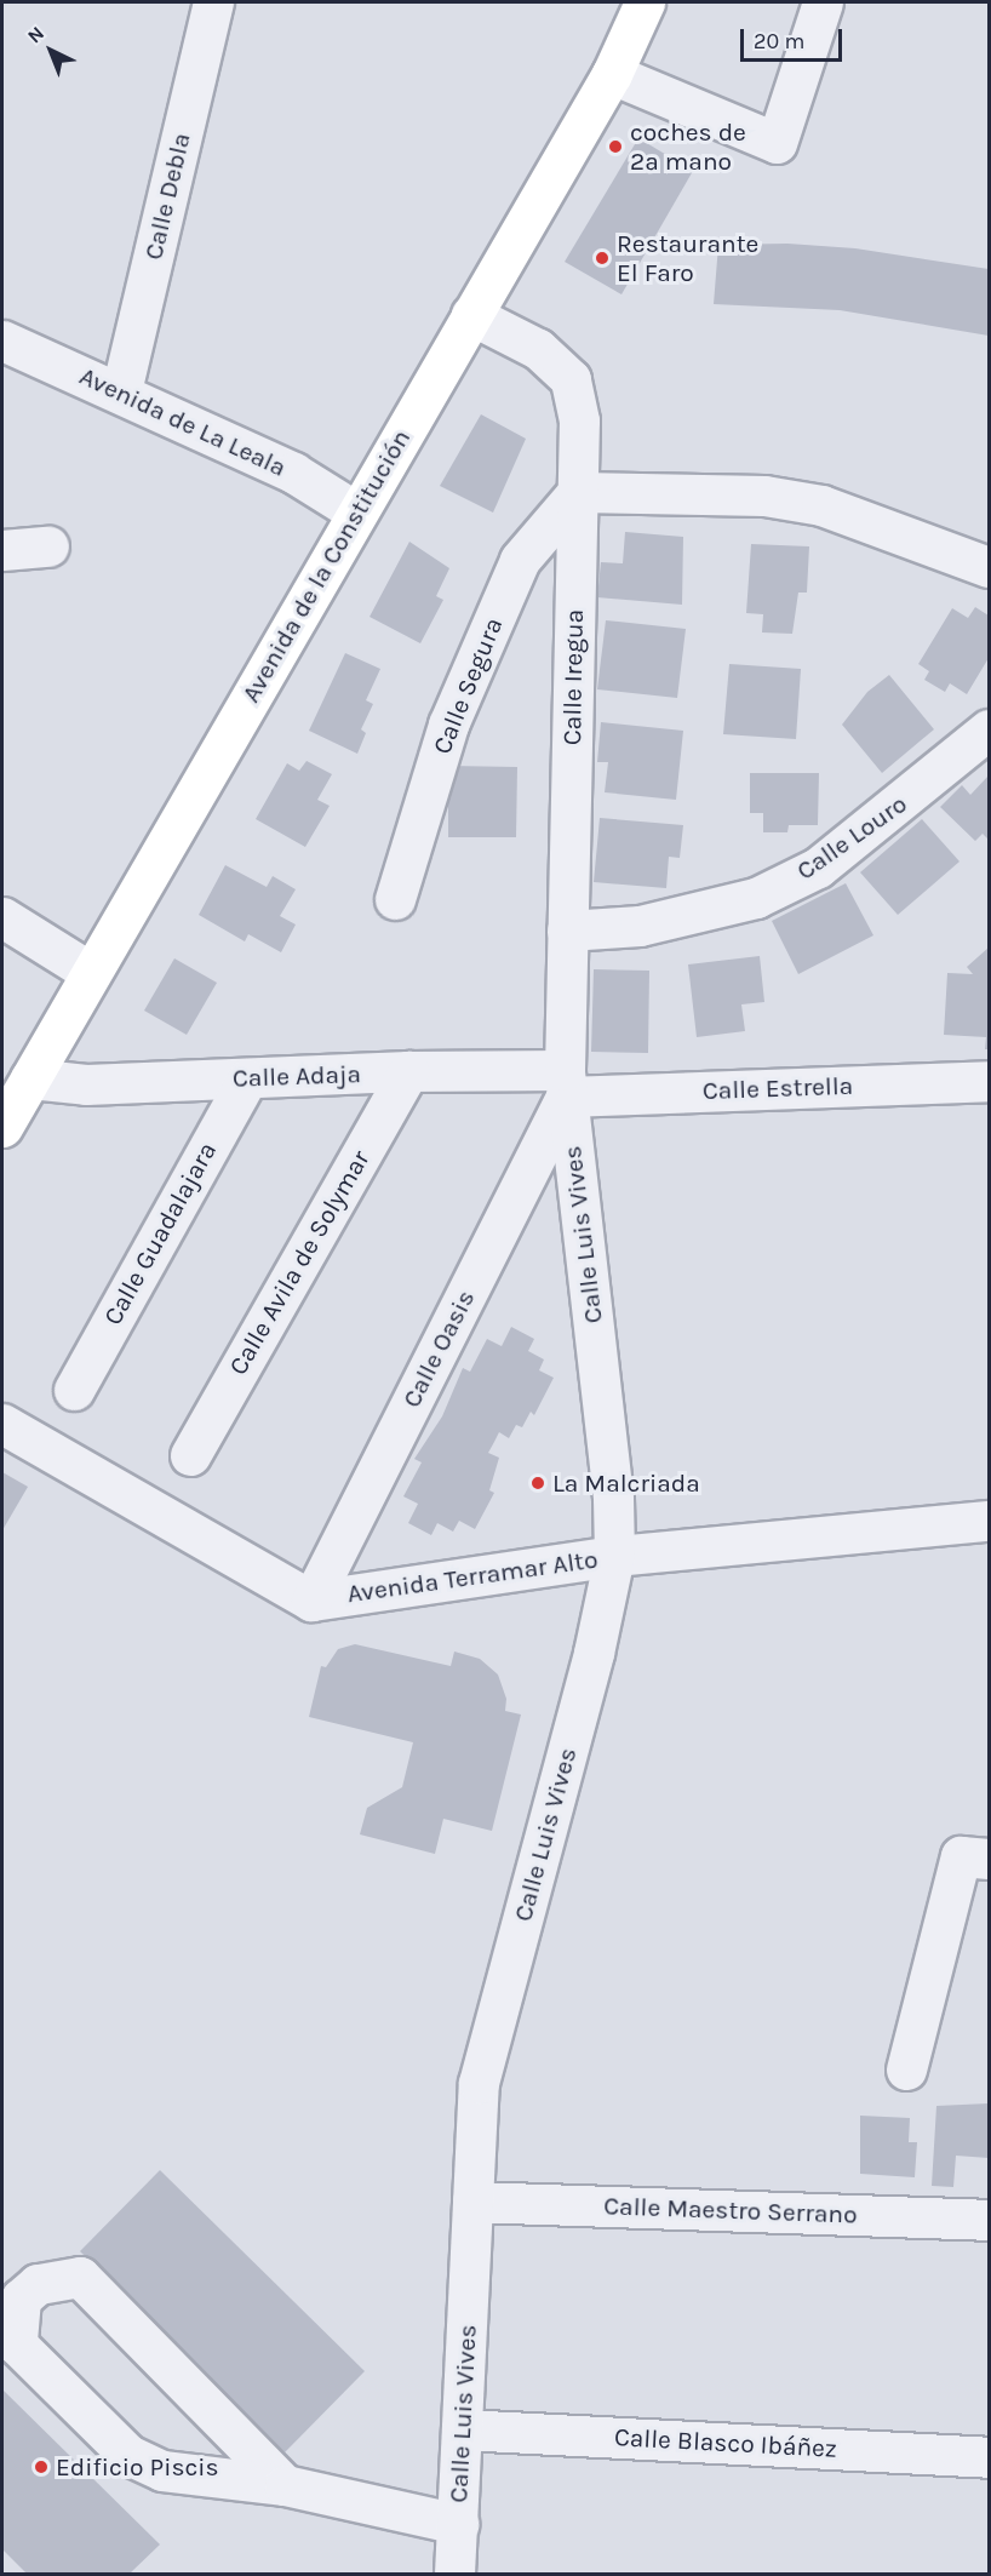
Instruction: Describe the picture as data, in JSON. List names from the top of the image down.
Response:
{
  "streets": {
    "main road": ["Avenida de la Constitución"],
    "street": [
      "Calle Debla",
      "Avenida de La Leala",
      "Calle Iregua",
      "Calle Segura",
      "Calle Louro",
      "Calle Adaja",
      "Calle Estrella",
      "Calle Guadalajara",
      "Calle Luis Vives",
      "Calle Avila de Solymar",
      "Calle Oasis",
      "Avenida Terramar Alto",
      "Calle Maestro Serrano",
      "Calle Blasco Ibáñez"
    ]
  },
  "crossings": [
    ["Calle Debla", "Avenida de La Leala"],
    ["Avenida de La Leala", "Avenida de la Constitución"],
    ["Avenida de la Constitución", "Calle Iregua"],
    ["Avenida de la Constitución", "Calle Adaja"],
    ["Calle Iregua", "Calle Segura"],
    ["Calle Iregua", "Calle Louro"],
    ["Calle Iregua", "Calle Adaja"],
    ["Calle Iregua", "Calle Estrella"],
    ["Calle Iregua", "Calle Luis Vives"],
    ["Calle Iregua", "Calle Oasis"],
    ["Calle Adaja", "Calle Estrella"],
    ["Calle Adaja", "Calle Guadalajara"],
    ["Calle Adaja", "Calle Luis Vives"],
    ["Calle Adaja", "Calle Avila de Solymar"],
    ["Calle Adaja", "Calle Oasis"],
    ["Calle Estrella", "Calle Luis Vives"],
    ["Calle Estrella", "Calle Oasis"],
    ["Calle Luis Vives", "Calle Oasis"],
    ["Calle Luis Vives", "Avenida Terramar Alto"],
    ["Calle Luis Vives", "Calle Maestro Serrano"],
    ["Calle Luis Vives", "Calle Blasco Ibáñez"],
    ["Calle Oasis", "Avenida Terramar Alto"]
  ],
  "places": [
    "coches de 2ª mano",
    "Restaurante El Faro",
    "La Malcriada",
    "Edificio Piscis"
  ],
  "scale_bar": "20 m",
  "north": "top left"
}
